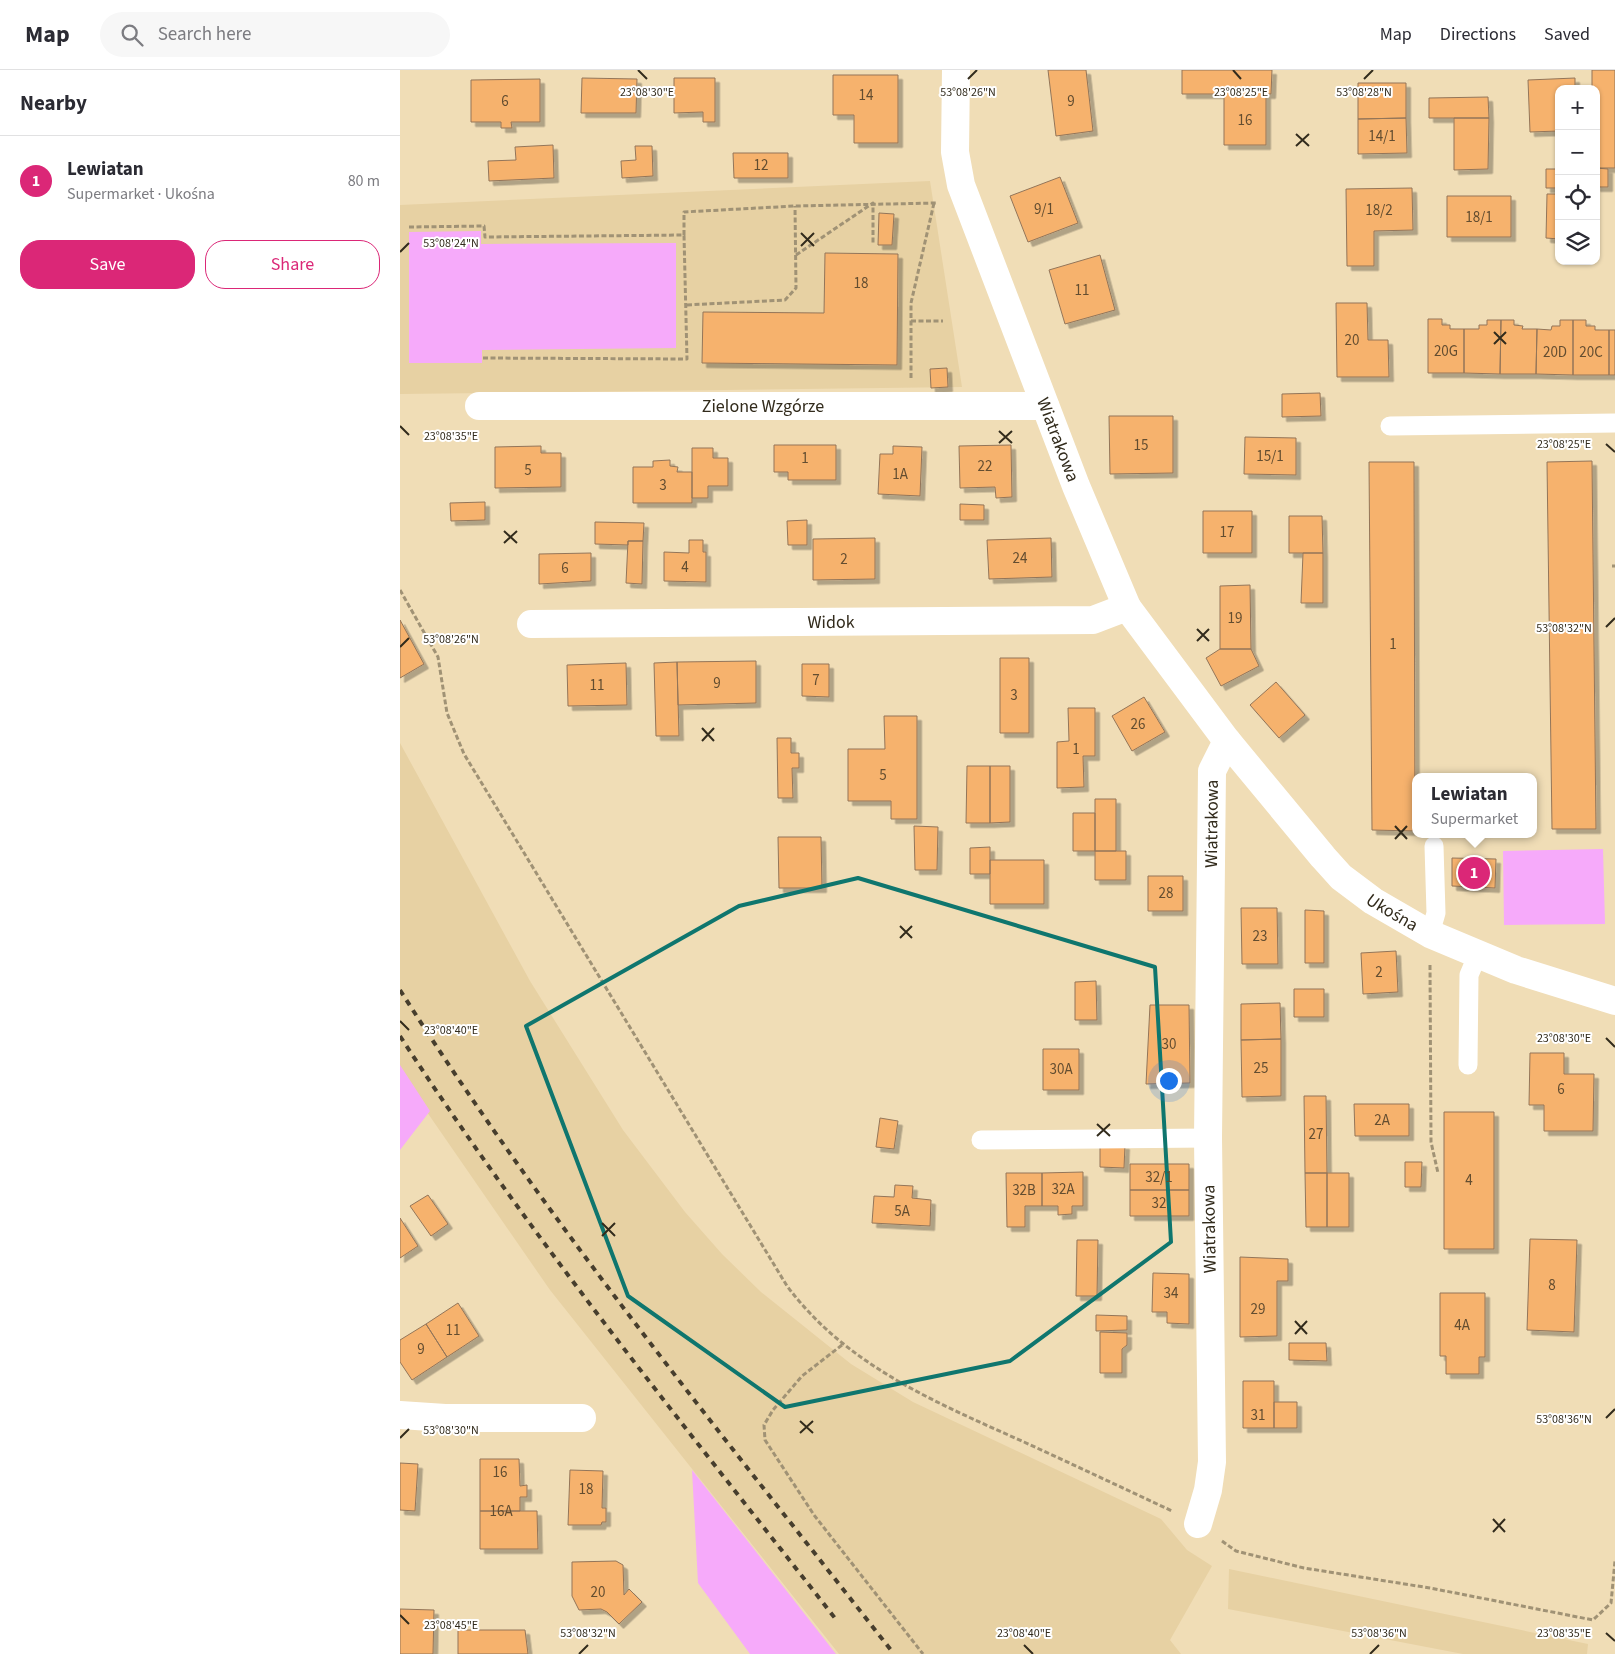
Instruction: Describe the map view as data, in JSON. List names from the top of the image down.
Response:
{
  "streets": {
    "street": [
      "Zielone Wzgórze",
      "Wiatrakowa",
      "Widok",
      "Ukośna"
    ]
  },
  "crossings": [
    ["Zielone Wzgórze", "Wiatrakowa"],
    ["Wiatrakowa", "Widok"],
    ["Wiatrakowa", "Ukośna"]
  ],
  "house_numbers": [
    "14",
    "6",
    "9",
    "16",
    "14/1",
    "12",
    "9/1",
    "18/2",
    "18/1",
    "18",
    "11",
    "20",
    "20G",
    "20D",
    "20C",
    "15",
    "15/1",
    "1",
    "22",
    "5",
    "1A",
    "3",
    "17",
    "24",
    "2",
    "4",
    "6",
    "19",
    "1",
    "7",
    "9",
    "11",
    "3",
    "26",
    "1",
    "5",
    "28",
    "23",
    "2",
    "30",
    "25",
    "30A",
    "6",
    "2A",
    "27",
    "32/1",
    "4",
    "32A",
    "32B",
    "32",
    "5A",
    "8",
    "34",
    "29",
    "4A",
    "11",
    "9",
    "31",
    "16",
    "18",
    "16A",
    "20"
  ],
  "page": {
    "header": "Map",
    "search": "Search here",
    "nav": ["Map", "Directions", "Saved"],
    "heading": "Nearby",
    "map_buttons": ["+", "−"],
    "list": [
      {
        "mark": "1",
        "name": "Lewiatan",
        "note": "Supermarket · Ukośna",
        "value": "80 m"
      }
    ],
    "buttons": ["Save", "Share"],
    "popup": ["Lewiatan", "Supermarket"],
    "pins": "1"
  },
  "coordinates": [
    "23°08'30\"E",
    "53°08'26\"N",
    "23°08'25\"E",
    "53°08'28\"N",
    "53°08'24\"N",
    "23°08'35\"E",
    "53°08'32\"N",
    "23°08'40\"E",
    "53°08'36\"N",
    "53°08'30\"N",
    "23°08'45\"E"
  ]
}
